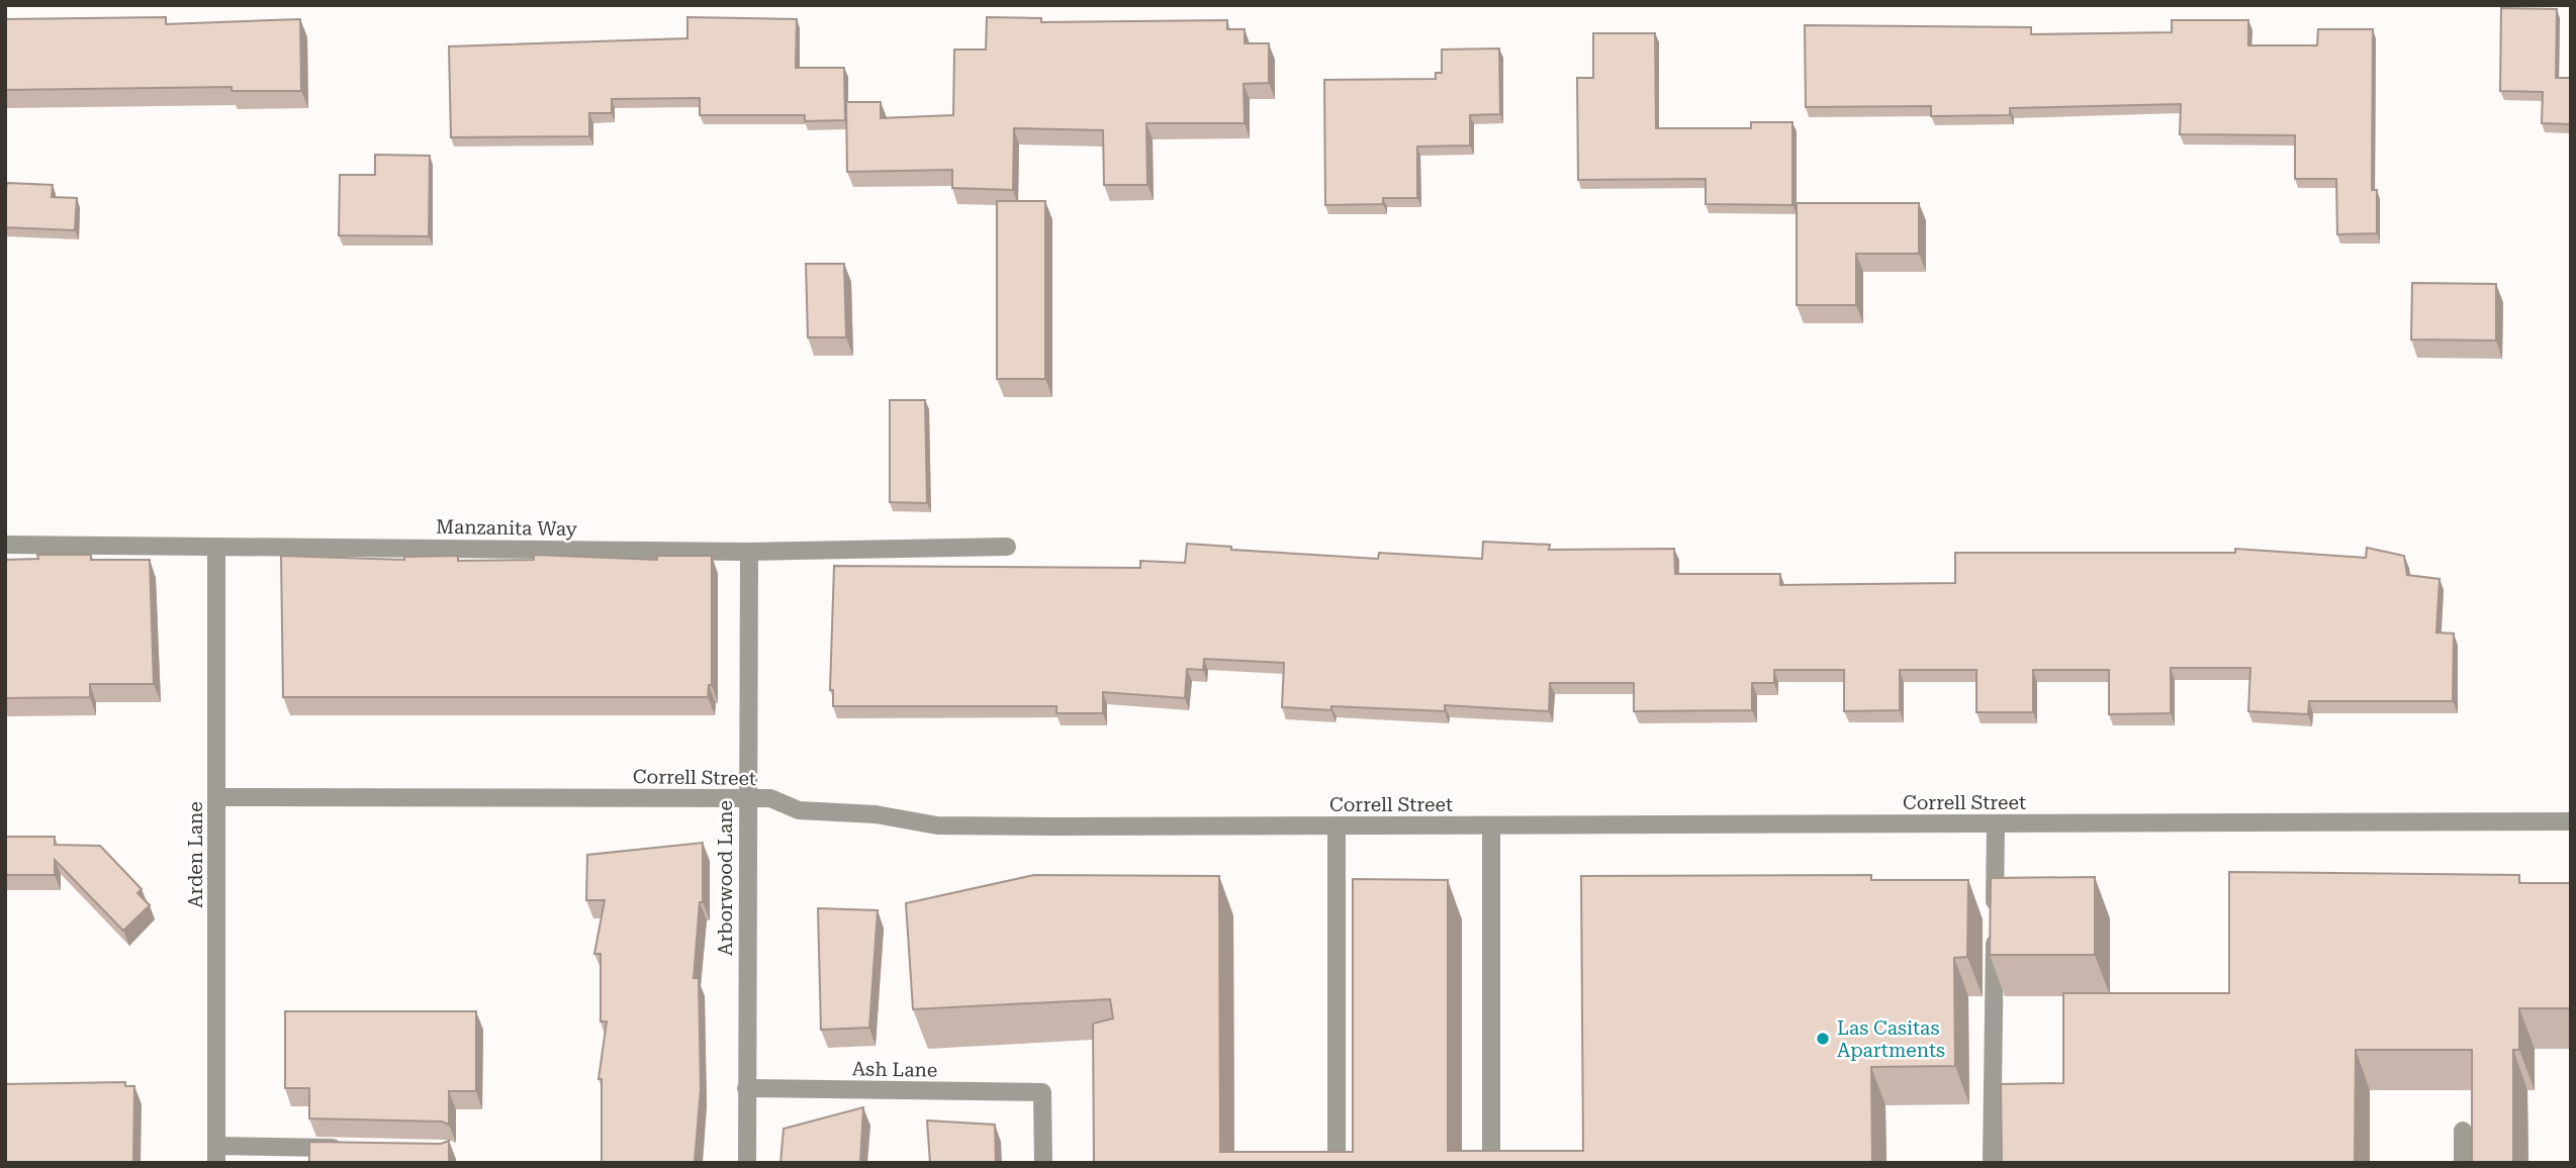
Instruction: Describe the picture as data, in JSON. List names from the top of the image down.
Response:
{
  "streets": {
    "street": [
      "Manzanita Way",
      "Correll Street",
      "Arden Lane",
      "Arborwood Lane",
      "Ash Lane"
    ]
  },
  "crossings": [
    ["Manzanita Way", "Arden Lane"],
    ["Manzanita Way", "Arborwood Lane"],
    ["Correll Street", "Arden Lane"],
    ["Correll Street", "Arborwood Lane"],
    ["Arborwood Lane", "Ash Lane"]
  ],
  "places": ["Las Casitas Apartments"]
}
